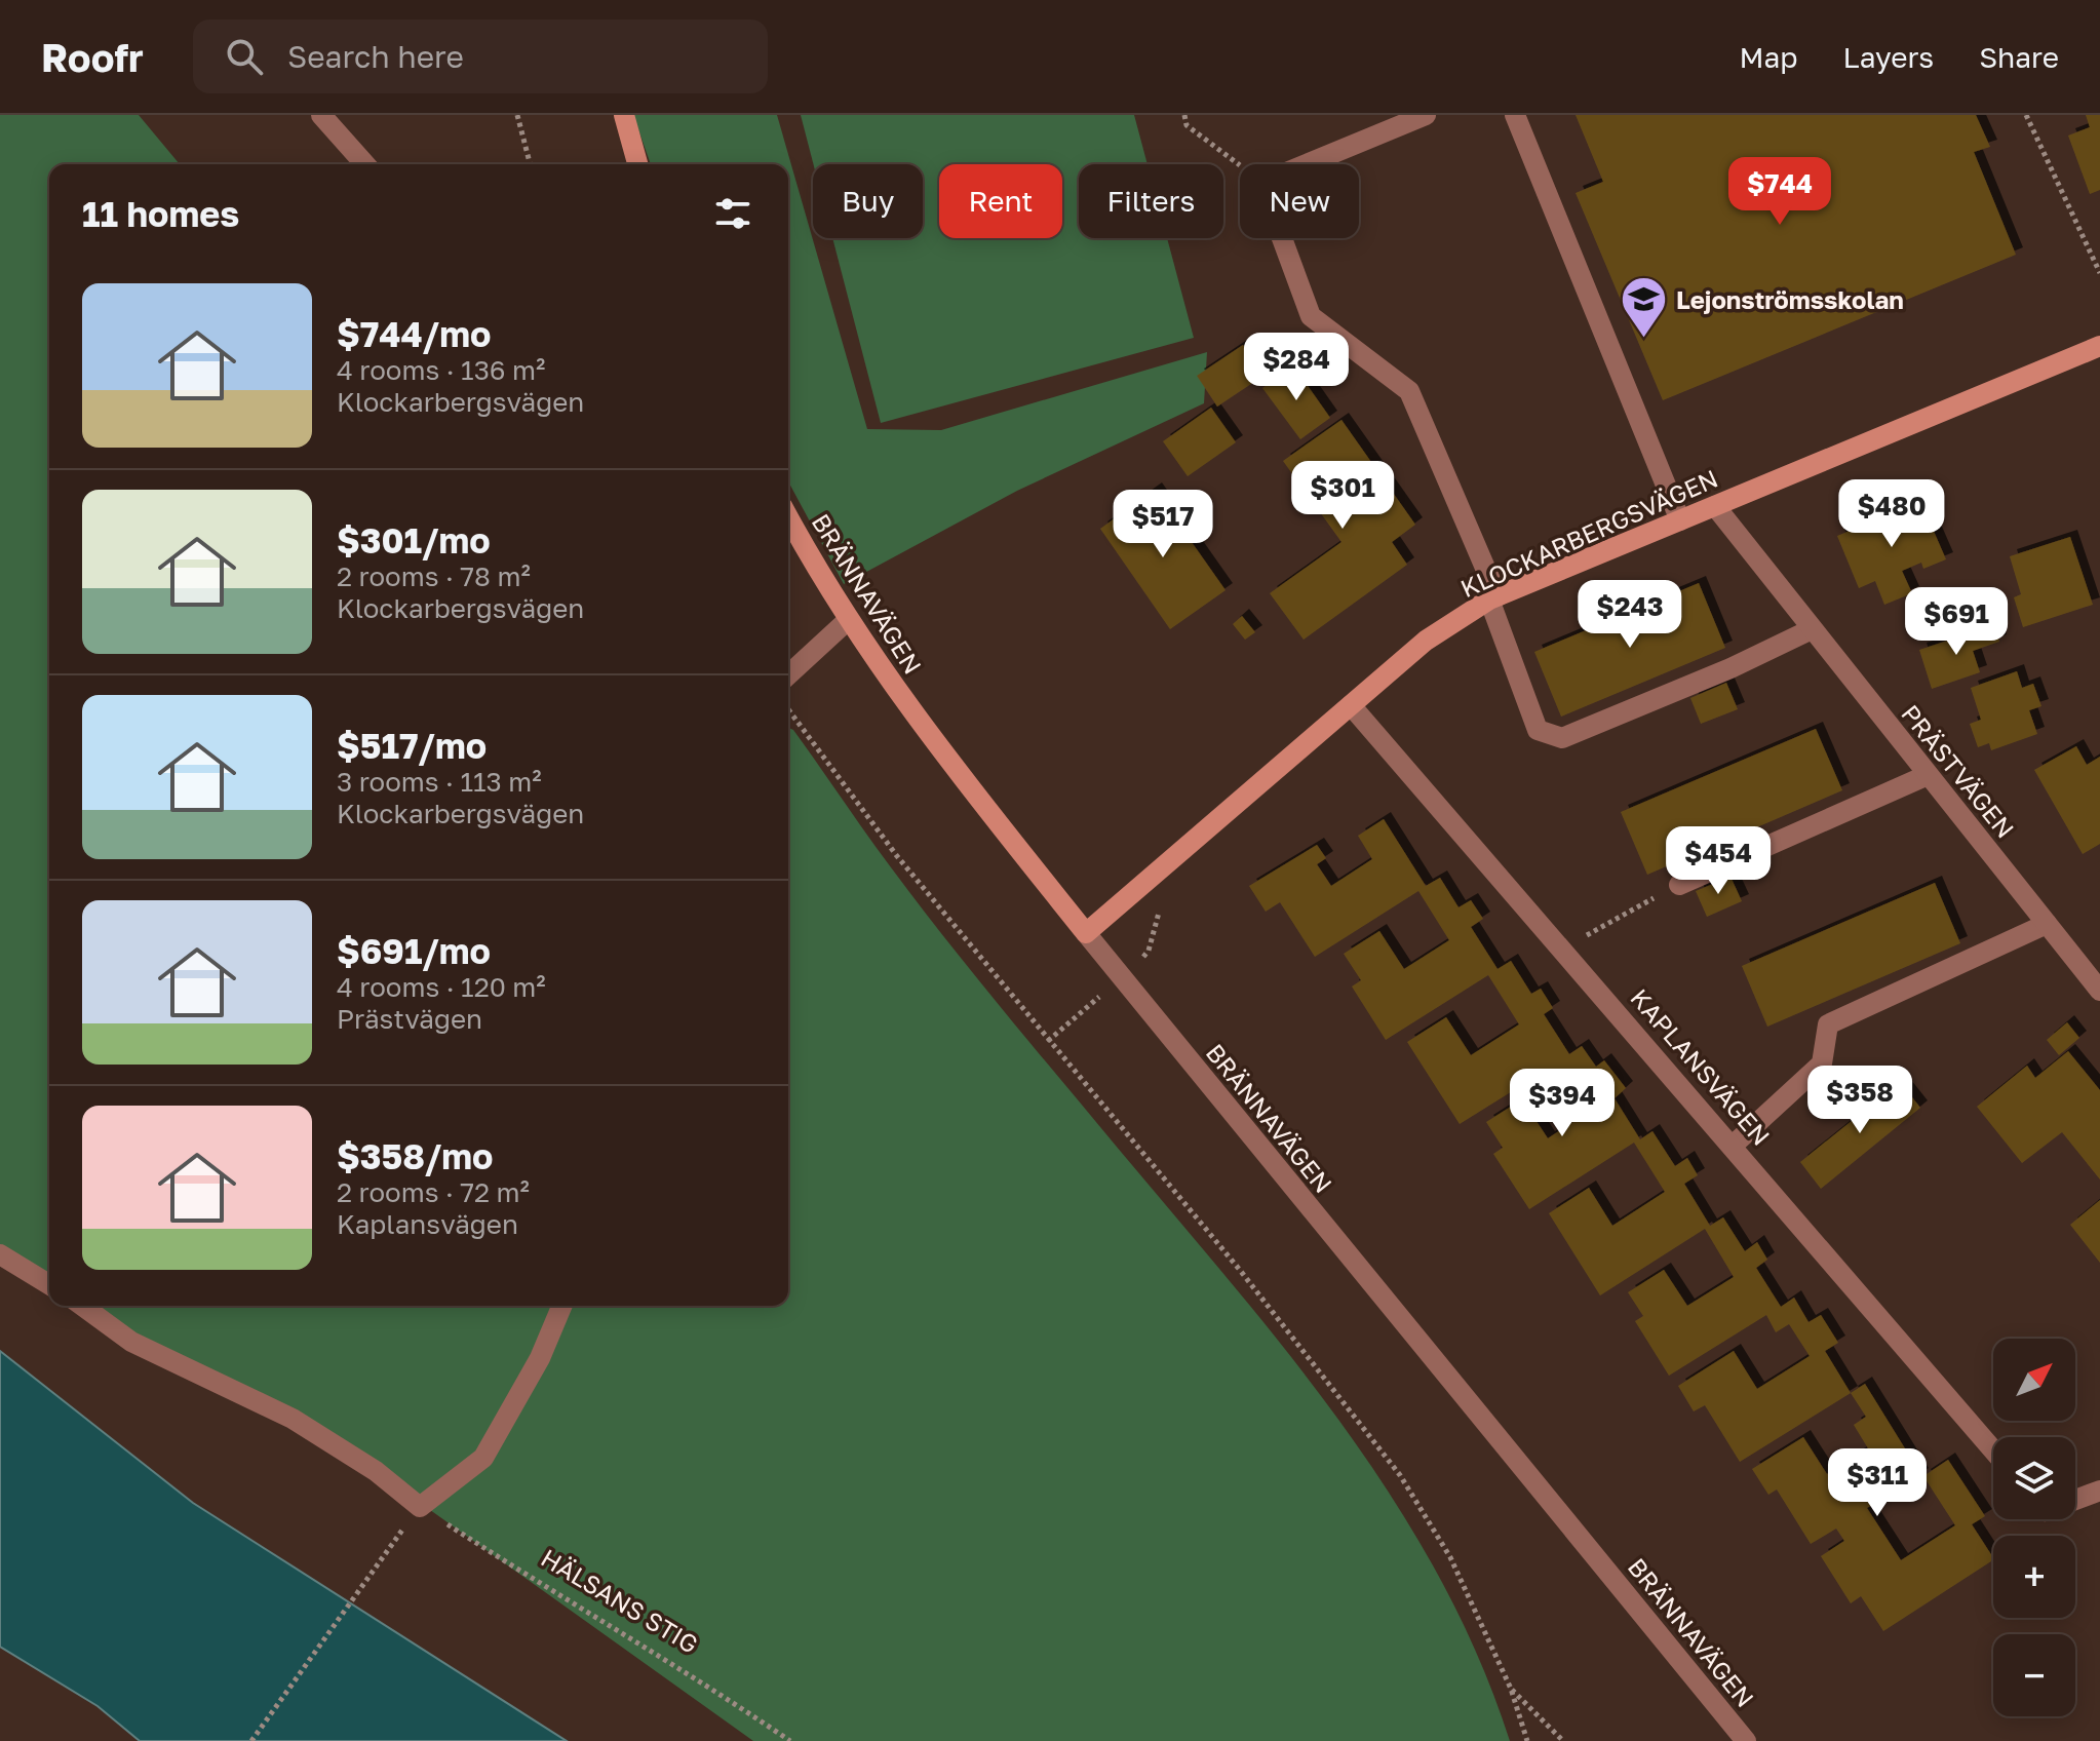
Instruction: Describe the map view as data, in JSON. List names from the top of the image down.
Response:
{
  "streets": {
    "street": [
      "KLOCKARBERGSVÄGEN",
      "BRÄNNAVÄGEN",
      "PRÄSTVÄGEN",
      "KAPLANSVÄGEN"
    ],
    "path": ["HÄLSANS STIG"]
  },
  "crossings": [
    ["KLOCKARBERGSVÄGEN", "BRÄNNAVÄGEN"],
    ["KLOCKARBERGSVÄGEN", "PRÄSTVÄGEN"],
    ["KLOCKARBERGSVÄGEN", "KAPLANSVÄGEN"]
  ],
  "places": {
    "school or university": ["Lejonströmsskolan"]
  },
  "north": "top right",
  "page": {
    "header": "Roofr",
    "search": "Search here",
    "nav": ["Map", "Layers", "Share"],
    "price": [
      "$744",
      "$284",
      "$301",
      "$480",
      "$517",
      "$243",
      "$691",
      "$454",
      "$358",
      "$394",
      "$311"
    ],
    "chip": [
      "Buy",
      "Rent",
      "Filters",
      "New"
    ],
    "heading": "11 homes",
    "list": [
      {
        "name": "$744/mo",
        "note": "4 rooms · 136 m² · Klockarbergsvägen"
      },
      {
        "name": "$301/mo",
        "note": "2 rooms · 78 m² · Klockarbergsvägen"
      },
      {
        "name": "$517/mo",
        "note": "3 rooms · 113 m² · Klockarbergsvägen"
      },
      {
        "name": "$691/mo",
        "note": "4 rooms · 120 m² · Prästvägen"
      },
      {
        "name": "$358/mo",
        "note": "2 rooms · 72 m² · Kaplansvägen"
      }
    ],
    "map_buttons": ["+", "−"]
  }
}
